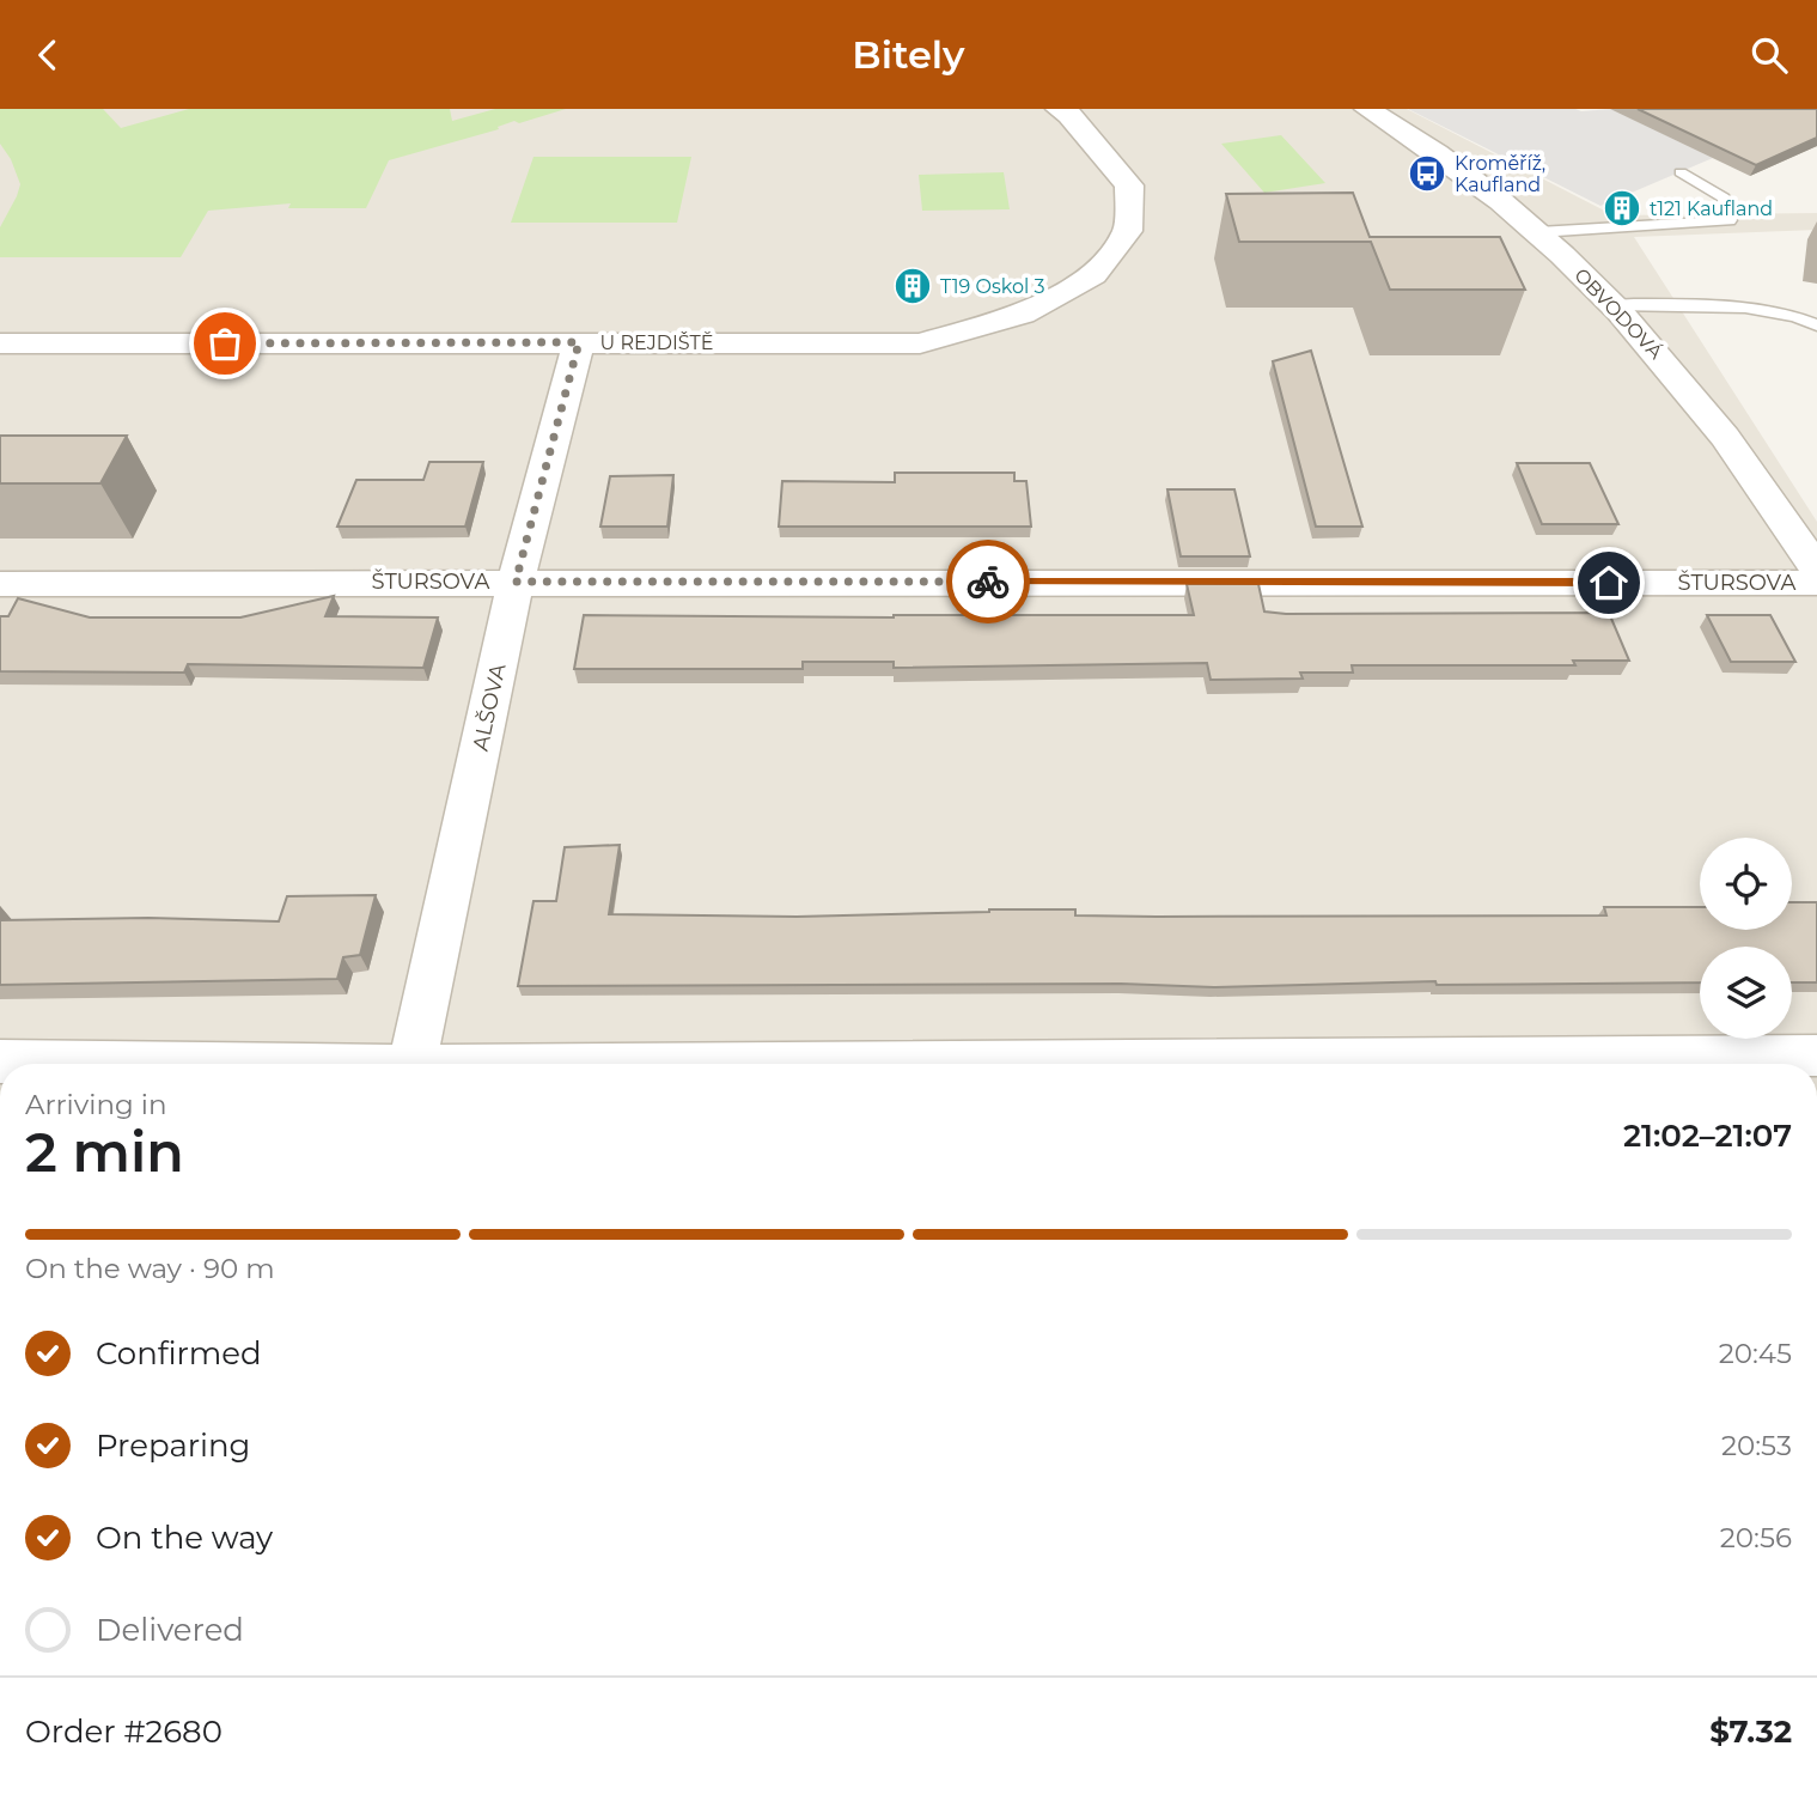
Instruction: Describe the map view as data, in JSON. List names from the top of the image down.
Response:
{
  "streets": {
    "street": [
      "OBVODOVÁ",
      "U REJDIŠTĚ",
      "ŠTURSOVA",
      "ALŠOVA"
    ]
  },
  "crossings": [
    ["U REJDIŠTĚ", "ALŠOVA"],
    ["ŠTURSOVA", "ALŠOVA"]
  ],
  "places": {
    "bus stop": ["Kroměříž, Kaufland"],
    "building": ["t121 Kaufland", "T19 Oskol 3"]
  },
  "page": {
    "header": "Bitely",
    "heading": ["2 min", "Arriving in", "21:02–21:07"],
    "panel": ["Order #2680", "$7.32"],
    "bar": "On the way · 90 m",
    "list": [
      ["Confirmed", "20:45"],
      ["Preparing", "20:53"],
      ["On the way", "20:56"],
      "Delivered"
    ]
  }
}
